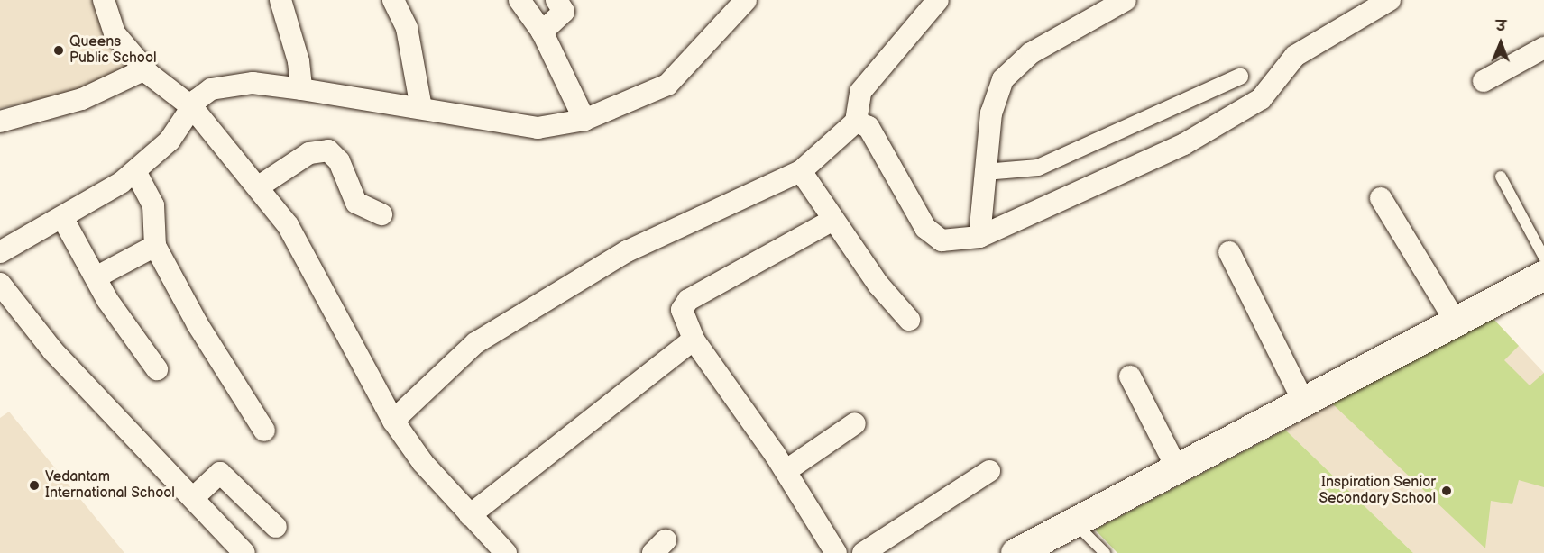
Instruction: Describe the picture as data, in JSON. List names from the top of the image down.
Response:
{
  "places": ["Queens Public School", "Vedantam International School", "Inspiration Senior Secondary School"],
  "north": "top"
}
